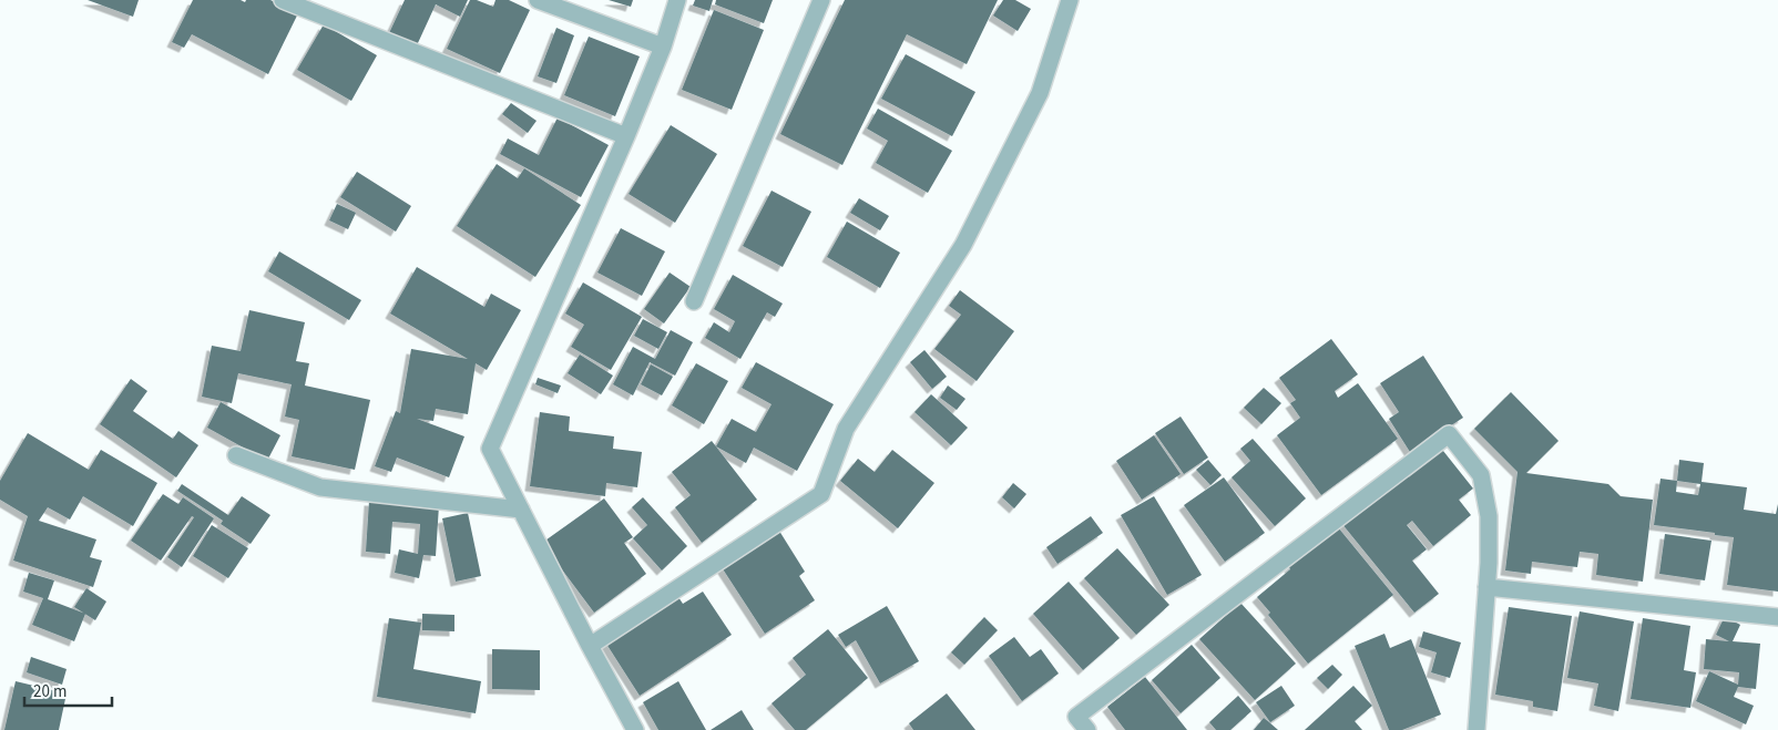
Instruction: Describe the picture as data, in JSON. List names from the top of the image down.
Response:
{
  "scale_bar": "20 m"
}
